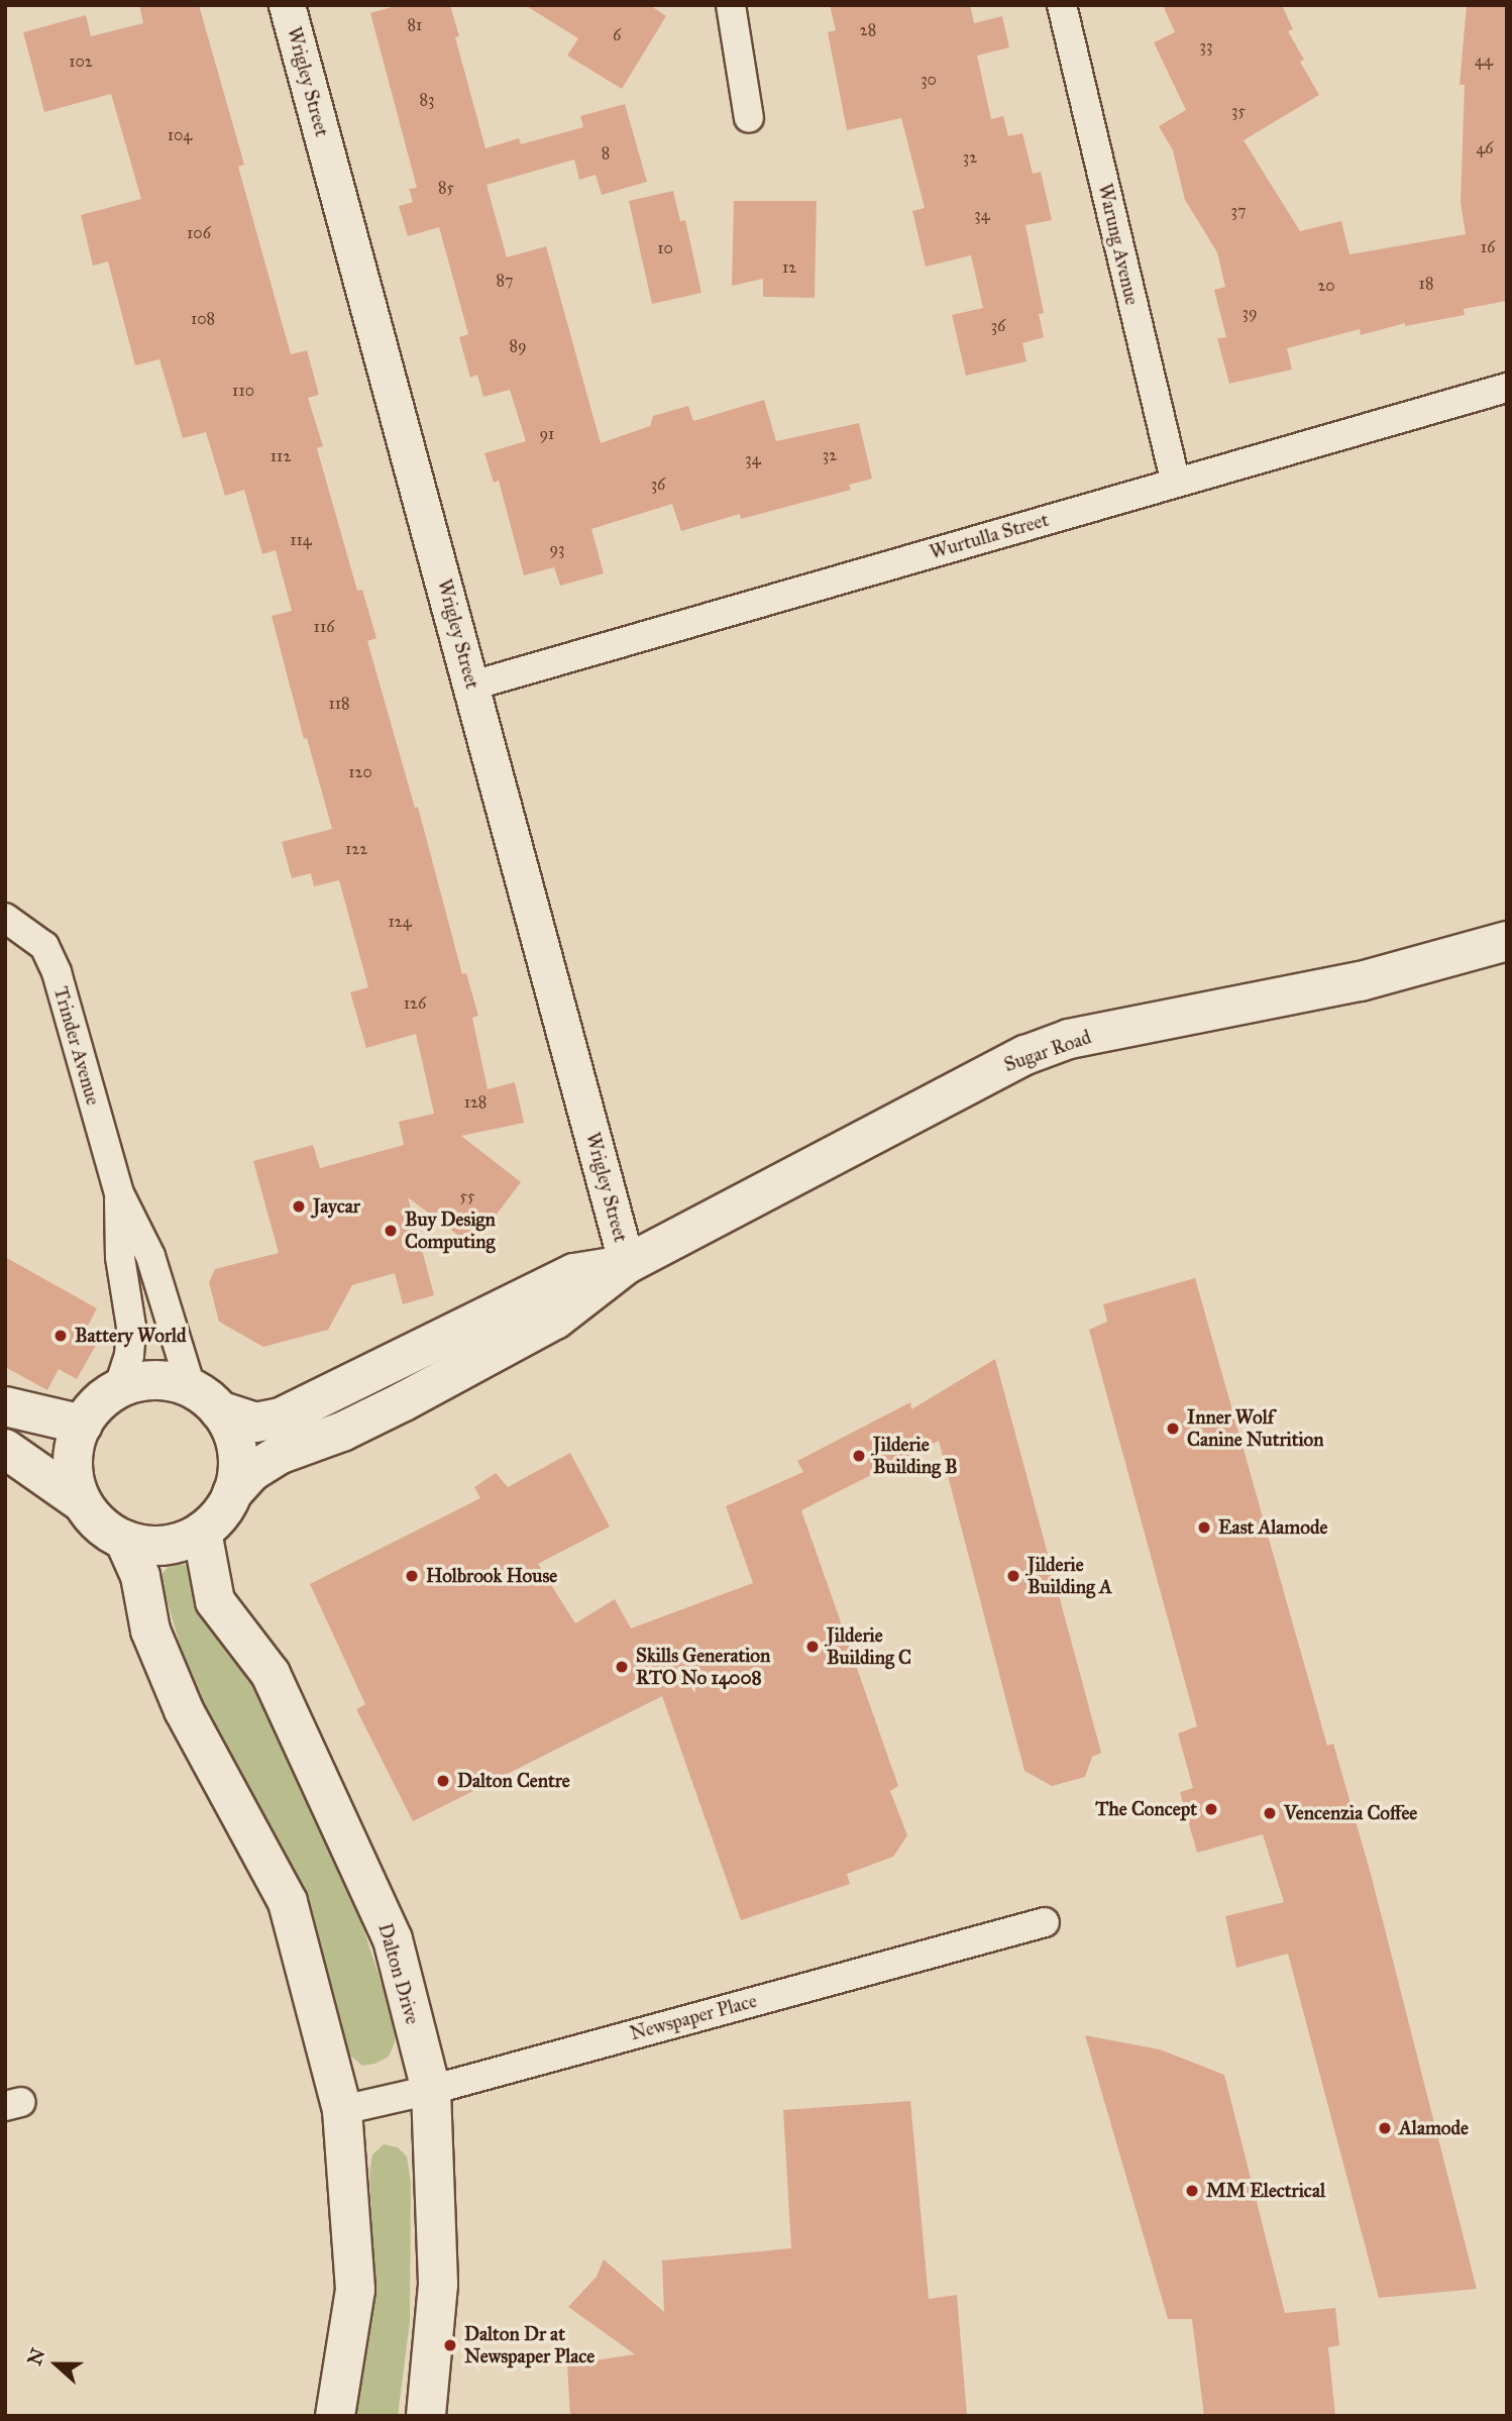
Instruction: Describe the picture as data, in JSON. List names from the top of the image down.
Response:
{
  "streets": {
    "main road": ["Sugar Road", "Dalton Drive"],
    "street": [
      "Wrigley Street",
      "Warung Avenue",
      "Wurtulla Street",
      "Trinder Avenue",
      "Newspaper Place"
    ]
  },
  "crossings": [
    ["Wrigley Street", "Wurtulla Street"],
    ["Wrigley Street", "Sugar Road"],
    ["Warung Avenue", "Wurtulla Street"],
    ["Trinder Avenue", "Dalton Drive"],
    ["Dalton Drive", "Newspaper Place"]
  ],
  "places": [
    "Jaycar",
    "Buy Design Computing",
    "Battery World",
    "Inner Wolf Canine Nutrition",
    "Jilderie Building B",
    "East Alamode",
    "Holbrook House",
    "Jilderie Building A",
    "Jilderie Building C",
    "Skills Generation RTO No 14008",
    "Dalton Centre",
    "The Concept",
    "Vencenzia Coffee",
    "Alamode",
    "MM Electrical",
    "Dalton Dr at Newspaper Place"
  ],
  "house_numbers": [
    "81",
    "28",
    "6",
    "33",
    "44",
    "102",
    "30",
    "83",
    "35",
    "104",
    "46",
    "8",
    "32",
    "85",
    "37",
    "34",
    "106",
    "16",
    "10",
    "12",
    "87",
    "18",
    "20",
    "39",
    "108",
    "36",
    "89",
    "110",
    "91",
    "32",
    "112",
    "34",
    "36",
    "114",
    "93",
    "116",
    "118",
    "120",
    "122",
    "124",
    "126",
    "128",
    "55"
  ],
  "north": "left"
}
